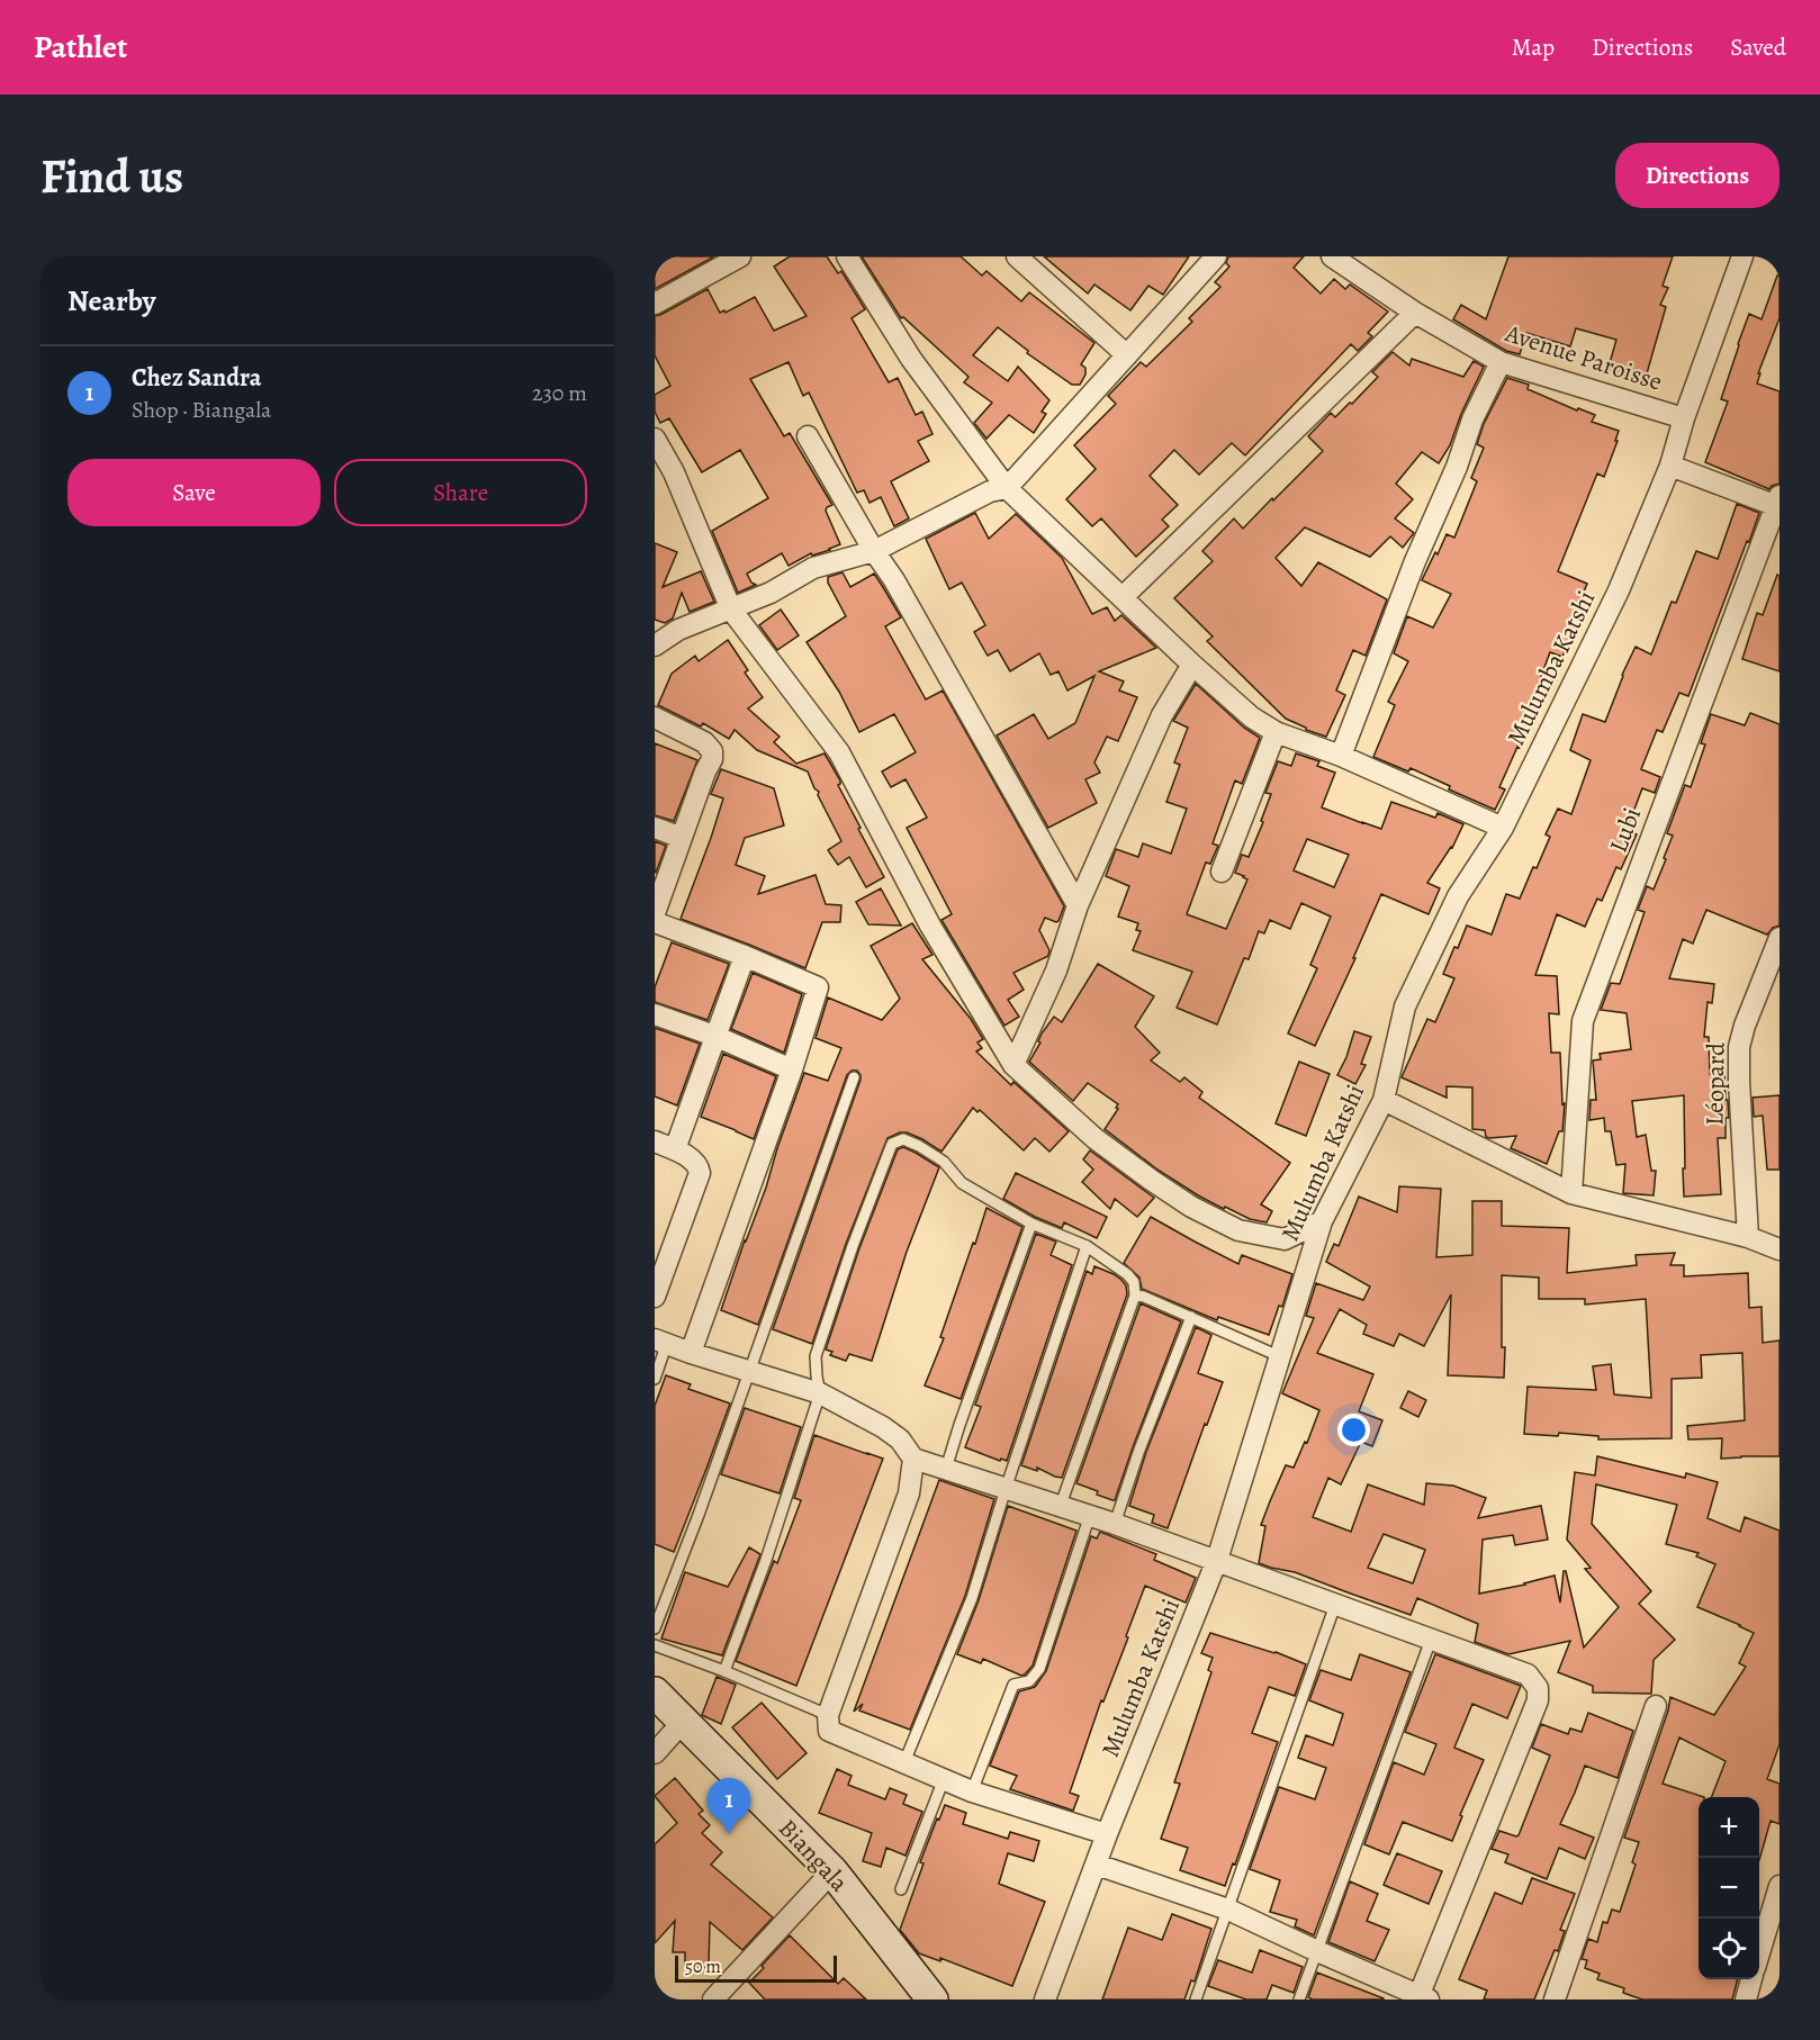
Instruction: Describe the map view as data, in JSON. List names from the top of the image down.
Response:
{
  "streets": {
    "street": [
      "Avenue Paroisse",
      "Mulumba Katshi",
      "Lubi",
      "Léopard",
      "Biangala"
    ]
  },
  "crossings": [
    ["Avenue Paroisse", "Mulumba Katshi"]
  ],
  "scale_bar": "50 m",
  "page": {
    "header": "Pathlet",
    "nav": ["Map", "Directions", "Saved"],
    "buttons": [
      "Directions",
      ["Save", "Share"]
    ],
    "title": "Find us",
    "heading": "Nearby",
    "list": [
      {
        "mark": "1",
        "name": "Chez Sandra",
        "note": "Shop · Biangala",
        "value": "230 m"
      }
    ],
    "pins": "1",
    "map_buttons": ["+", "−"],
    "scale": "50 m"
  }
}
